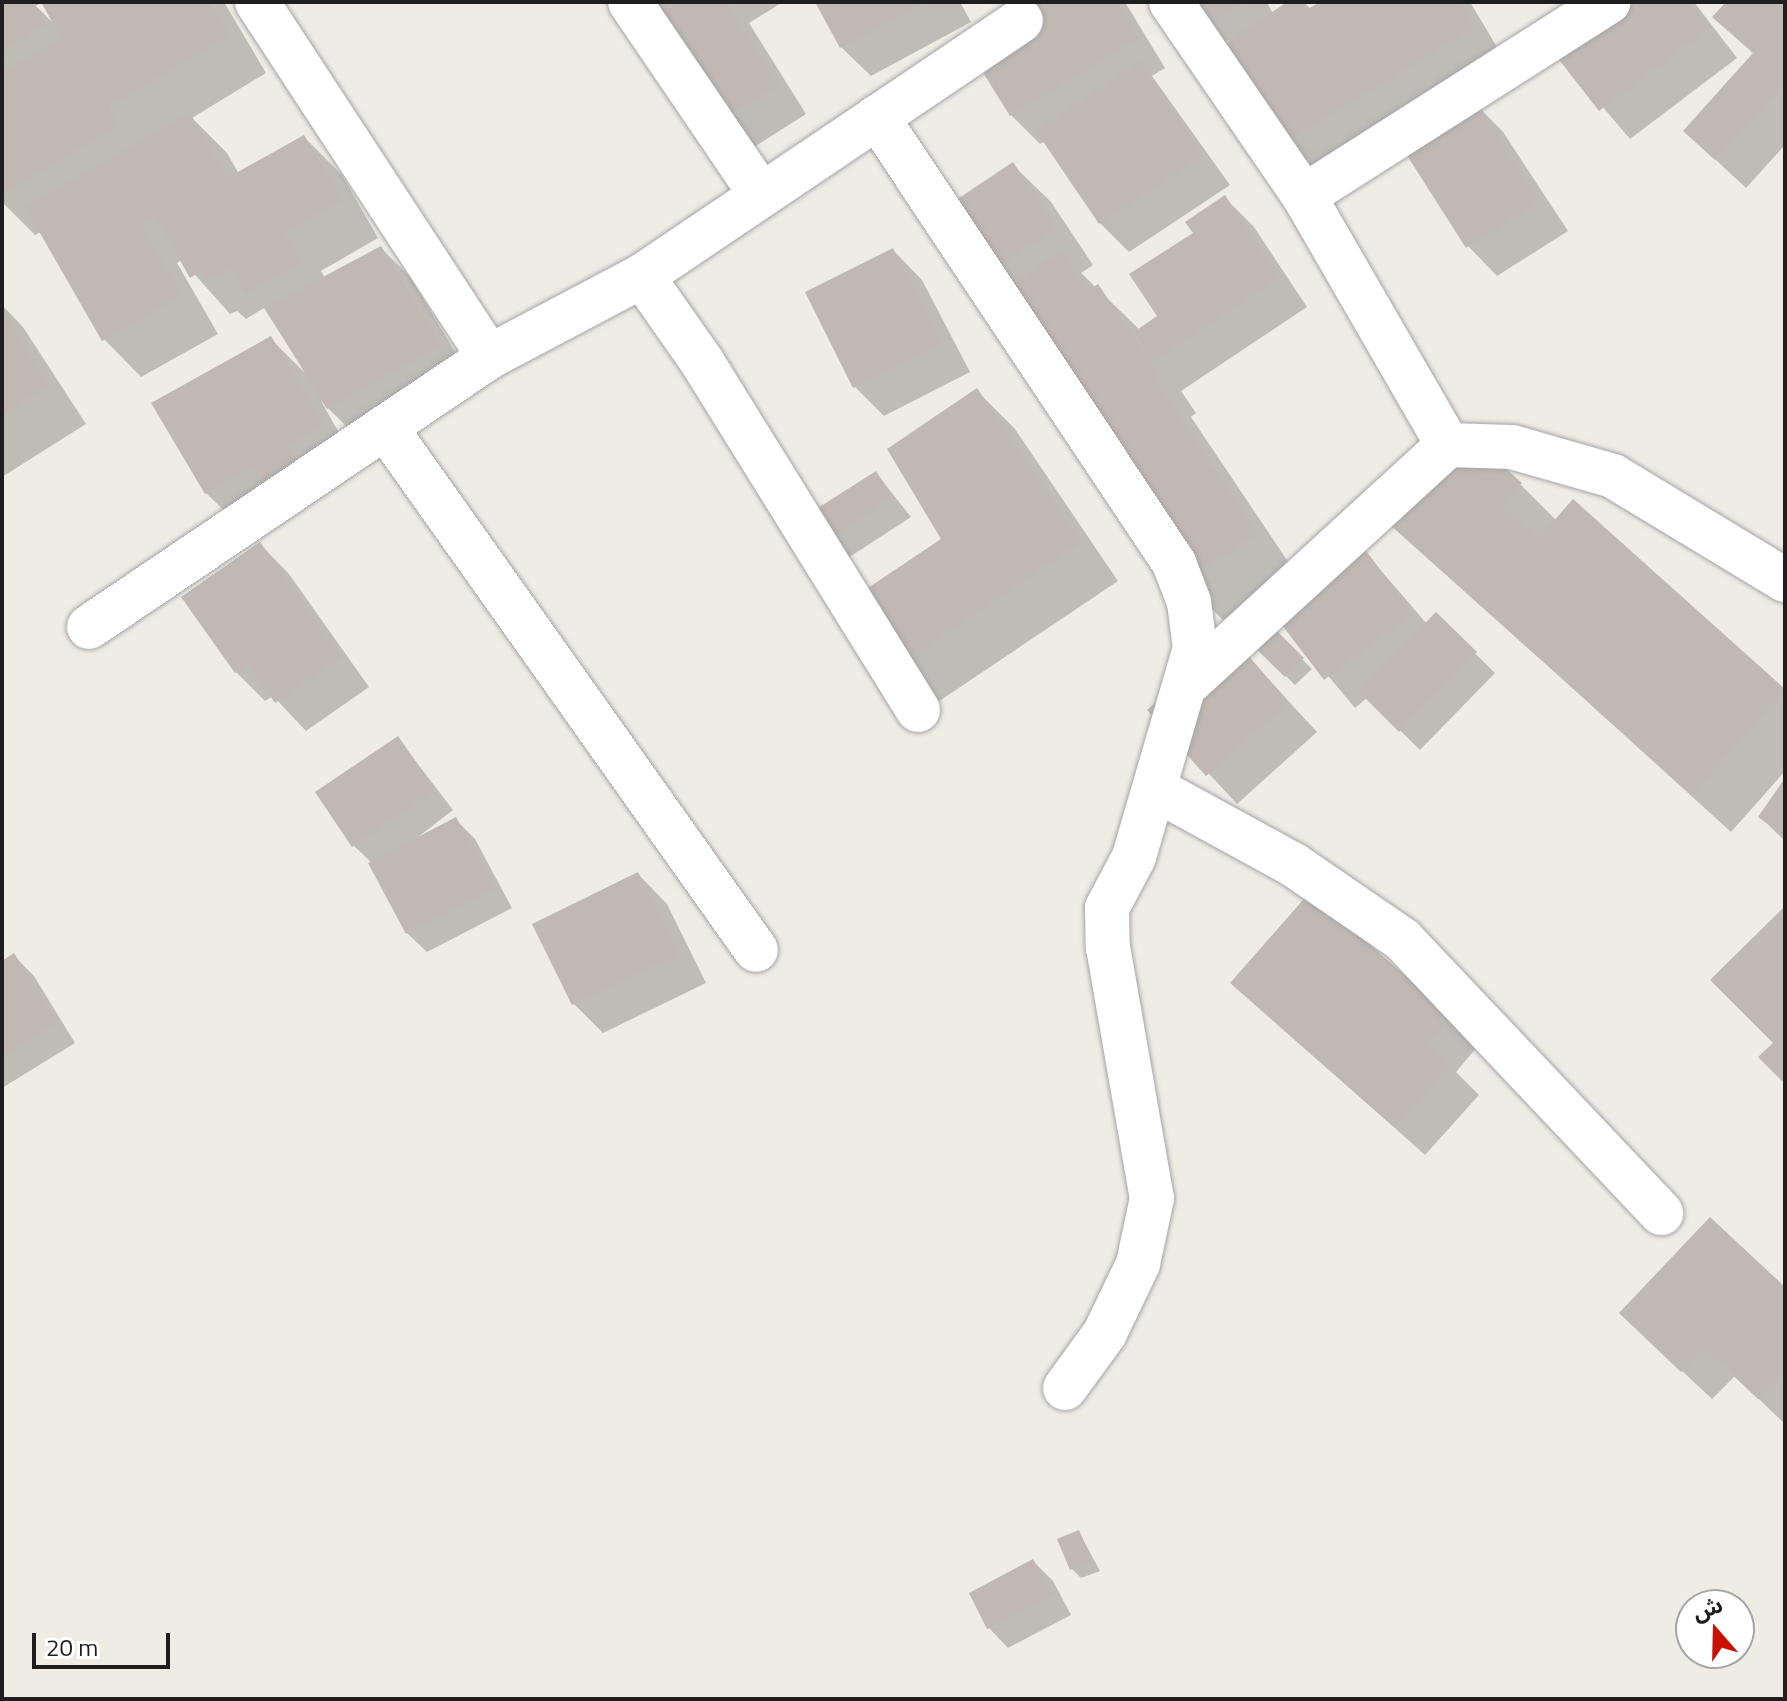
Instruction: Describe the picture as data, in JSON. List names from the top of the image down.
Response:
{
  "scale_bar": "20 m",
  "north": "top"
}
